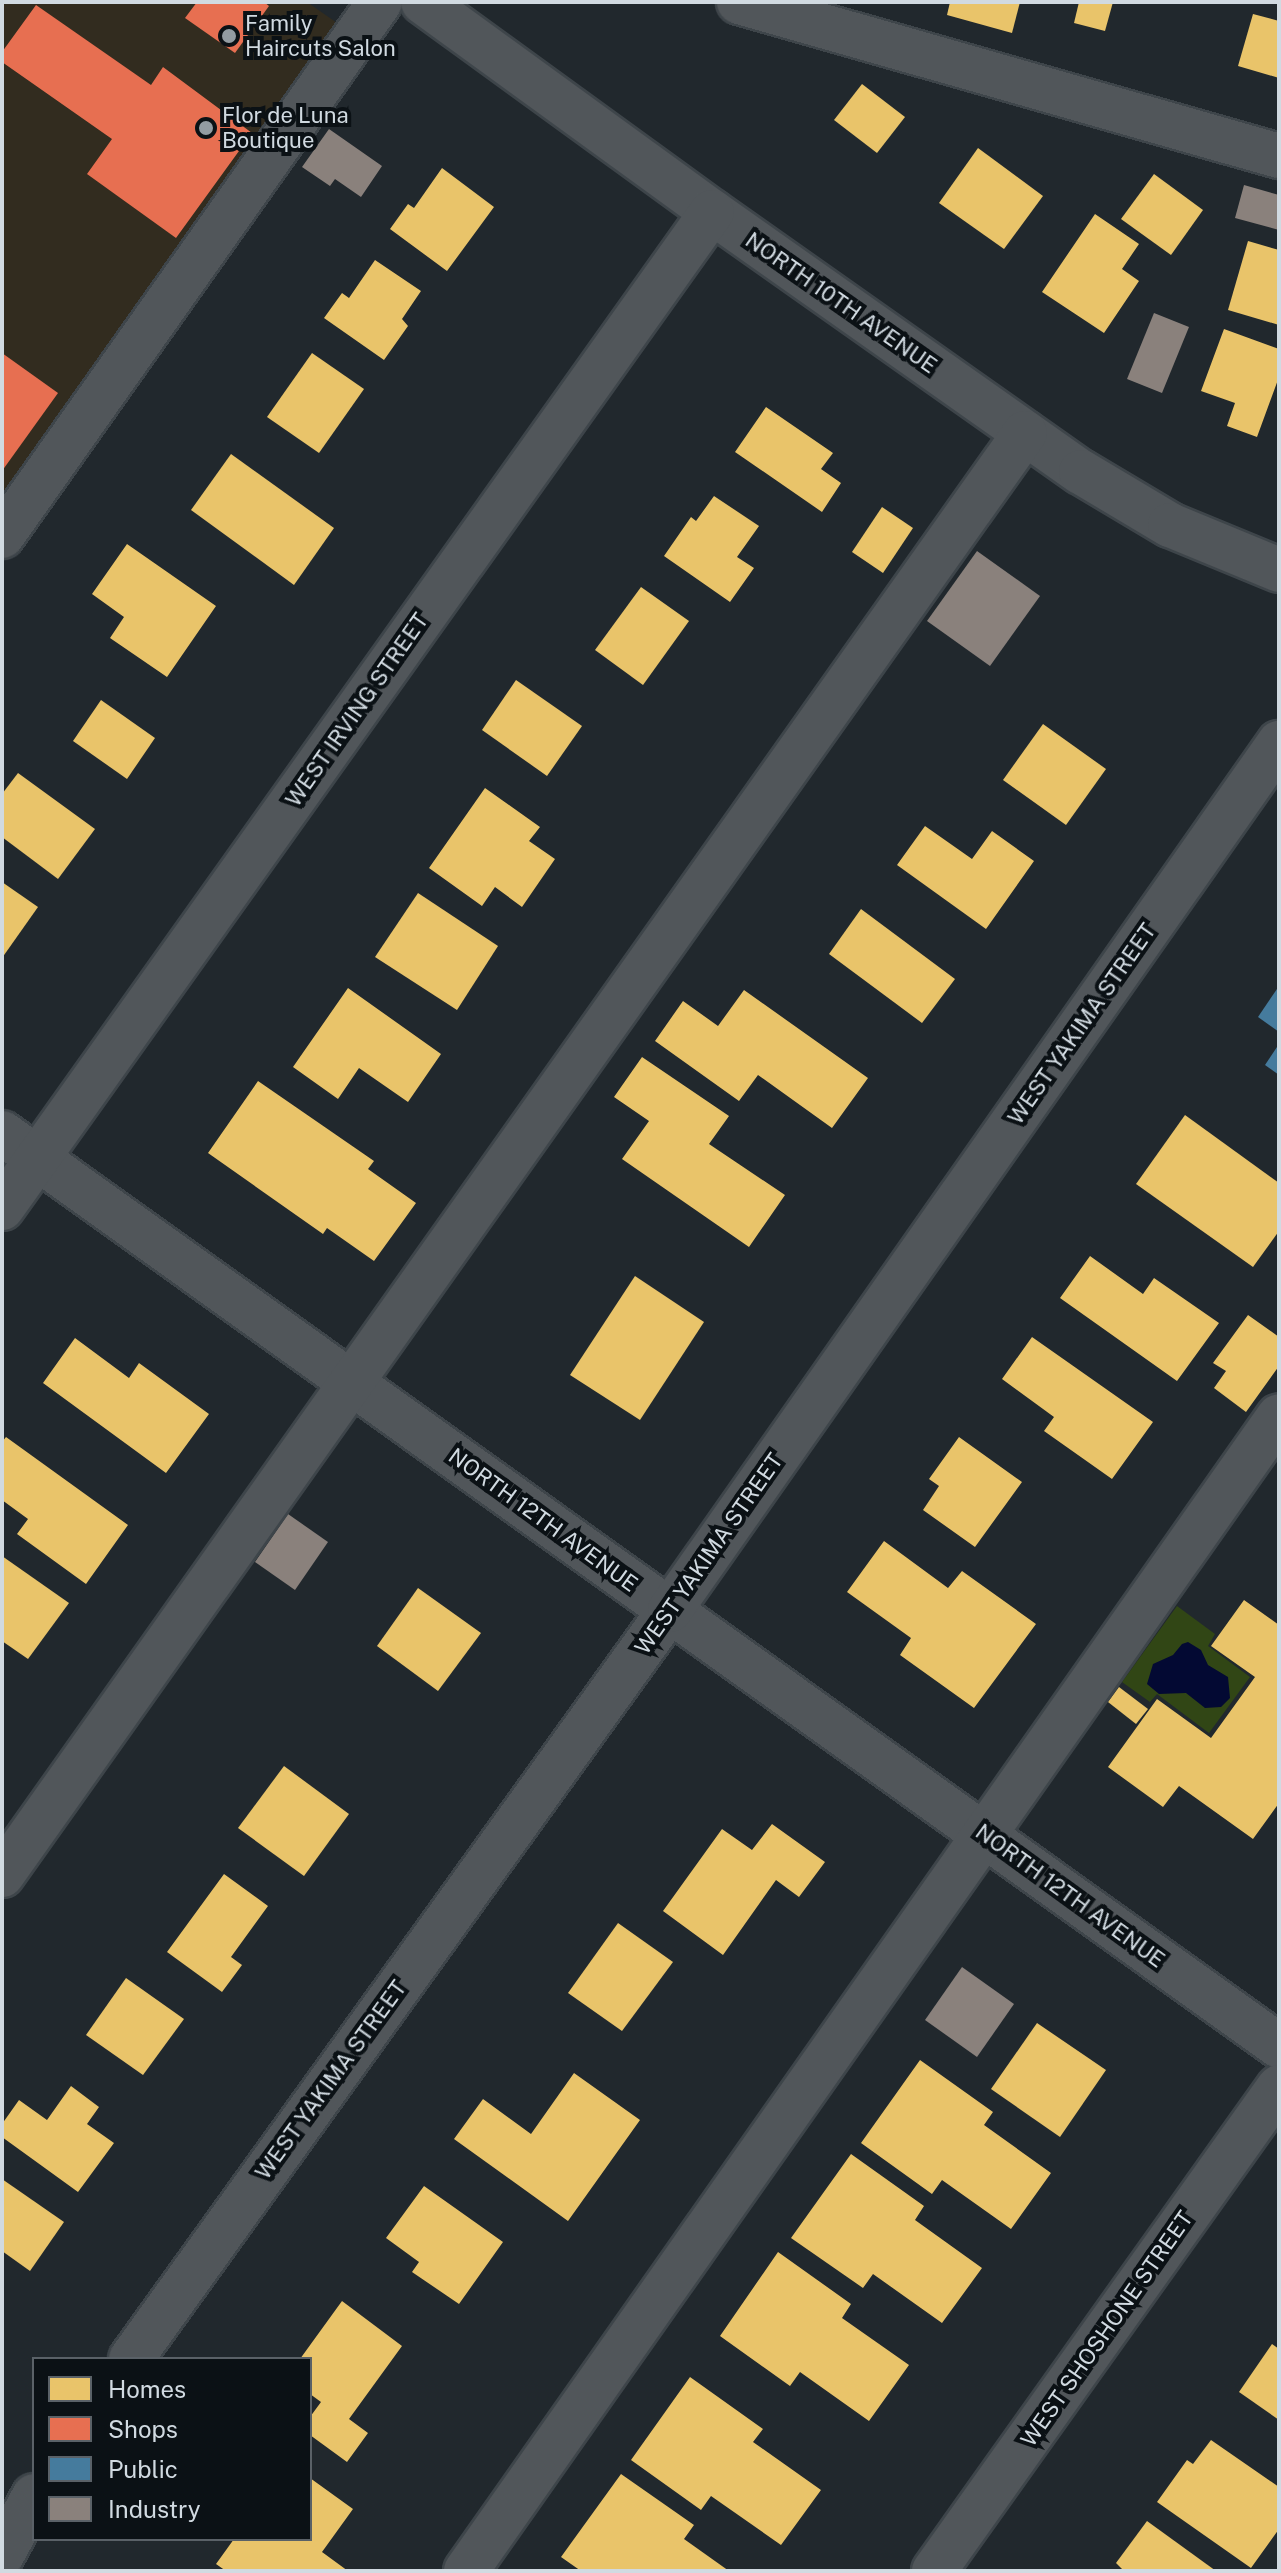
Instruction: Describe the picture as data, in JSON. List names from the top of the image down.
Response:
{
  "streets": {
    "street": [
      "NORTH 10TH AVENUE",
      "WEST IRVING STREET",
      "WEST YAKIMA STREET",
      "NORTH 12TH AVENUE",
      "WEST SHOSHONE STREET"
    ]
  },
  "crossings": [
    ["NORTH 10TH AVENUE", "WEST IRVING STREET"],
    ["WEST IRVING STREET", "NORTH 12TH AVENUE"],
    ["WEST YAKIMA STREET", "NORTH 12TH AVENUE"]
  ],
  "places": ["Family Haircuts Salon", "Flor de Luna Boutique"],
  "legend": [
    "Homes",
    "Shops",
    "Public",
    "Industry"
  ]
}
